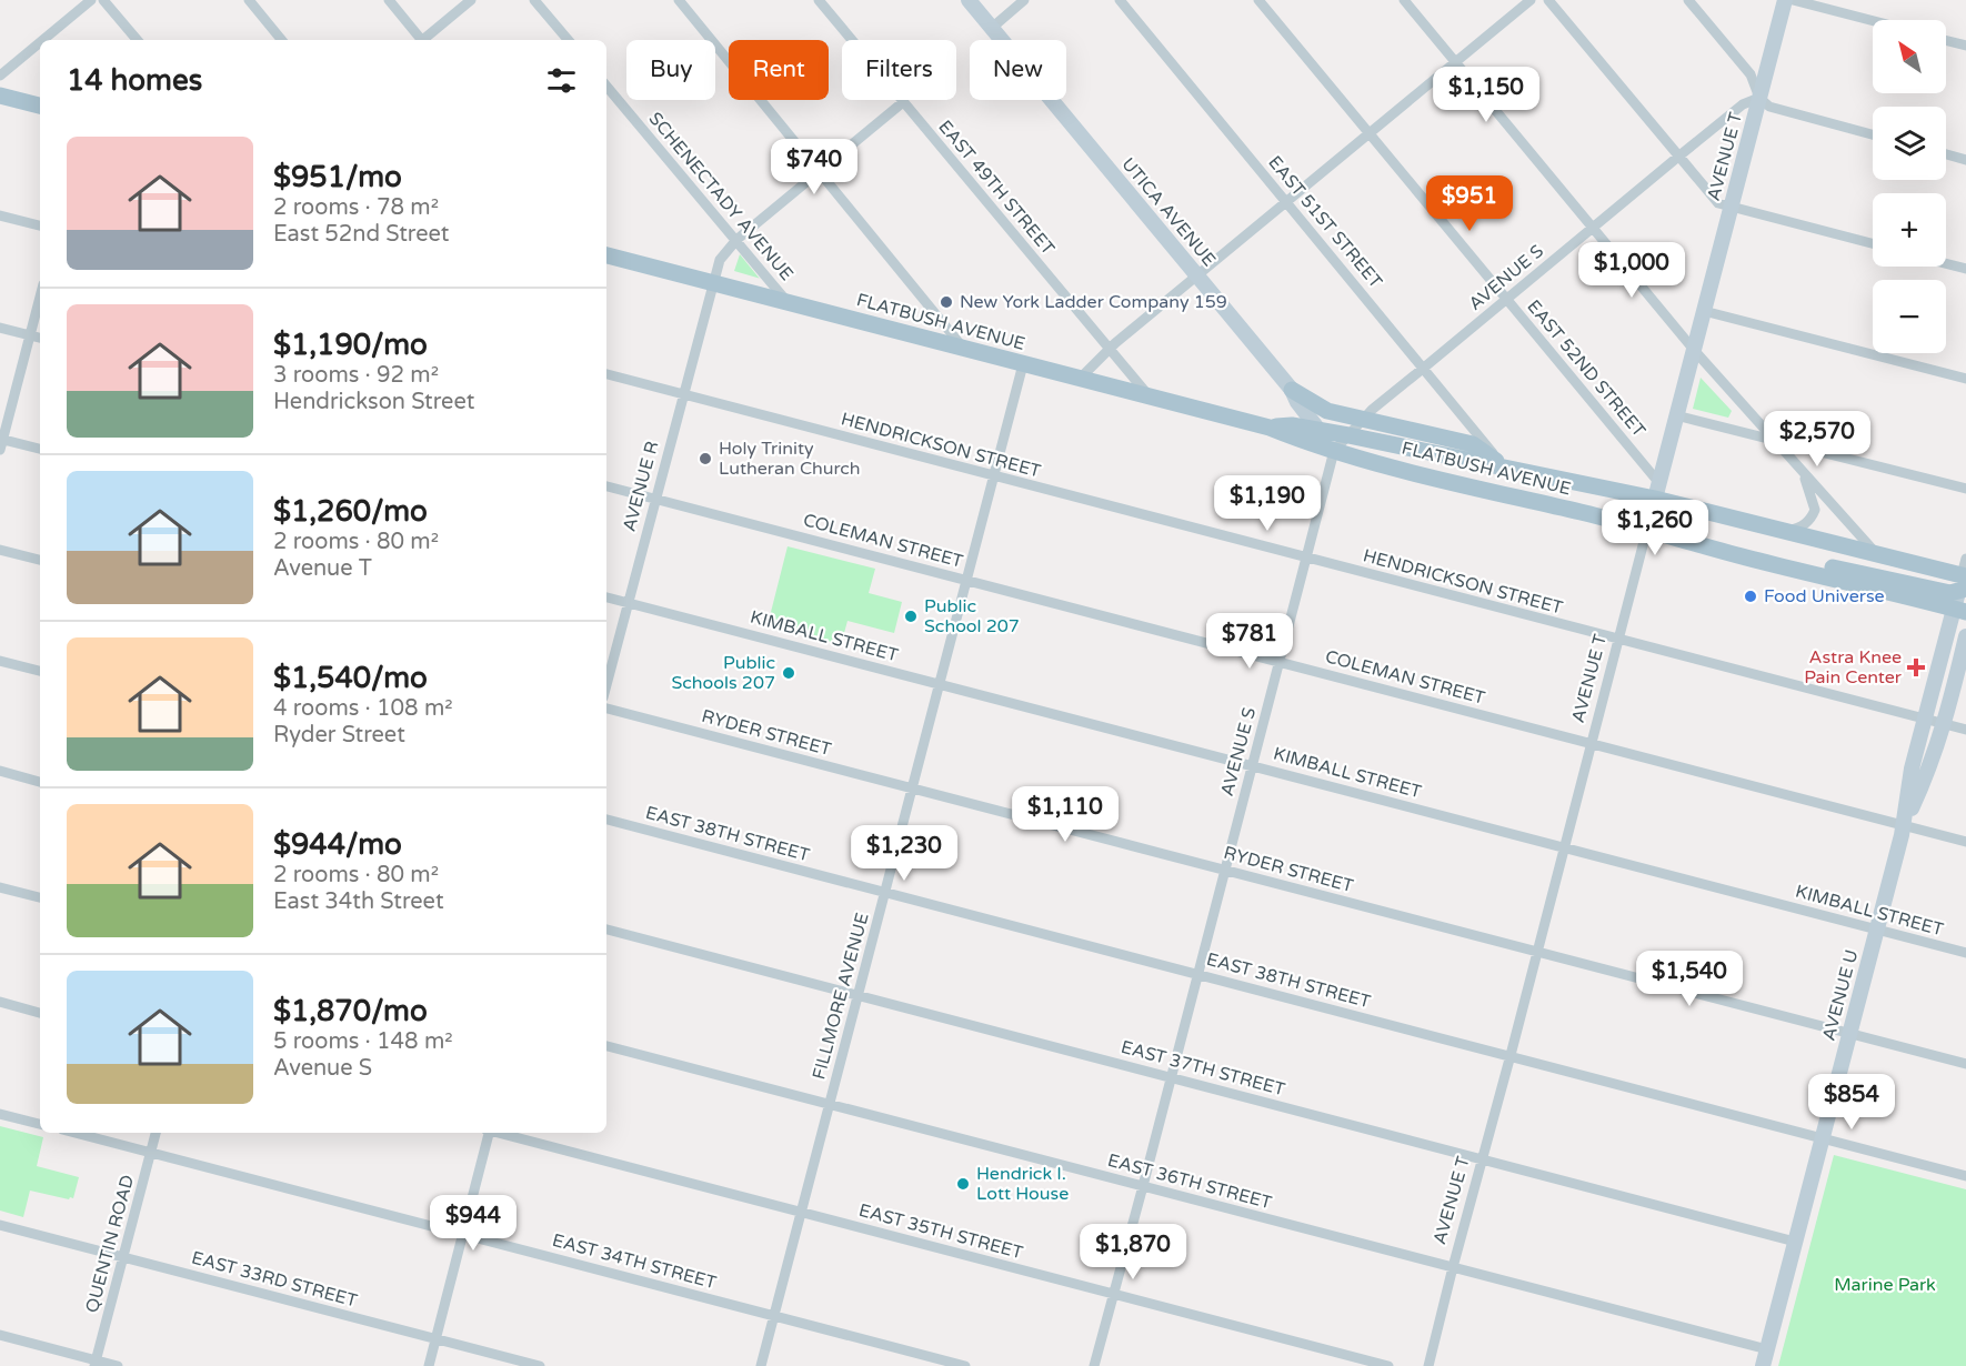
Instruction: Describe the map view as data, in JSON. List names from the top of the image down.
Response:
{
  "streets": {
    "main road": [
      "AVENUE T",
      "UTICA AVENUE",
      "FLATBUSH AVENUE",
      "AVENUE U"
    ],
    "street": [
      "EAST 49TH STREET",
      "SCHENECTADY AVENUE",
      "EAST 51ST STREET",
      "AVENUE S",
      "EAST 52ND STREET",
      "HENDRICKSON STREET",
      "AVENUE R",
      "COLEMAN STREET",
      "KIMBALL STREET",
      "RYDER STREET",
      "EAST 38TH STREET",
      "FILLMORE AVENUE",
      "EAST 37TH STREET",
      "EAST 36TH STREET",
      "EAST 35TH STREET",
      "QUENTIN ROAD",
      "EAST 34TH STREET",
      "EAST 33RD STREET"
    ]
  },
  "crossings": [
    ["AVENUE T", "AVENUE S"],
    ["AVENUE T", "FLATBUSH AVENUE"],
    ["AVENUE T", "EAST 52ND STREET"],
    ["AVENUE T", "HENDRICKSON STREET"],
    ["AVENUE T", "COLEMAN STREET"],
    ["AVENUE T", "KIMBALL STREET"],
    ["AVENUE T", "RYDER STREET"],
    ["AVENUE T", "EAST 38TH STREET"],
    ["AVENUE T", "EAST 37TH STREET"],
    ["AVENUE T", "EAST 36TH STREET"],
    ["EAST 49TH STREET", "FLATBUSH AVENUE"],
    ["EAST 49TH STREET", "AVENUE R"],
    ["SCHENECTADY AVENUE", "FLATBUSH AVENUE"],
    ["SCHENECTADY AVENUE", "AVENUE R"],
    ["UTICA AVENUE", "AVENUE S"],
    ["UTICA AVENUE", "FLATBUSH AVENUE"],
    ["EAST 51ST STREET", "AVENUE S"],
    ["EAST 51ST STREET", "FLATBUSH AVENUE"],
    ["AVENUE S", "FLATBUSH AVENUE"],
    ["AVENUE S", "EAST 52ND STREET"],
    ["AVENUE S", "HENDRICKSON STREET"],
    ["AVENUE S", "COLEMAN STREET"],
    ["AVENUE S", "KIMBALL STREET"],
    ["AVENUE S", "RYDER STREET"],
    ["AVENUE S", "EAST 38TH STREET"],
    ["AVENUE S", "EAST 37TH STREET"],
    ["AVENUE S", "EAST 36TH STREET"],
    ["AVENUE S", "EAST 35TH STREET"],
    ["FLATBUSH AVENUE", "EAST 52ND STREET"],
    ["FLATBUSH AVENUE", "AVENUE R"],
    ["FLATBUSH AVENUE", "AVENUE U"],
    ["FLATBUSH AVENUE", "FILLMORE AVENUE"],
    ["HENDRICKSON STREET", "AVENUE R"],
    ["HENDRICKSON STREET", "AVENUE U"],
    ["HENDRICKSON STREET", "FILLMORE AVENUE"],
    ["AVENUE R", "COLEMAN STREET"],
    ["AVENUE R", "KIMBALL STREET"],
    ["COLEMAN STREET", "AVENUE U"],
    ["COLEMAN STREET", "FILLMORE AVENUE"],
    ["KIMBALL STREET", "AVENUE U"],
    ["KIMBALL STREET", "FILLMORE AVENUE"],
    ["RYDER STREET", "AVENUE U"],
    ["RYDER STREET", "FILLMORE AVENUE"],
    ["EAST 38TH STREET", "AVENUE U"],
    ["EAST 38TH STREET", "FILLMORE AVENUE"],
    ["AVENUE U", "EAST 37TH STREET"],
    ["AVENUE U", "EAST 36TH STREET"],
    ["FILLMORE AVENUE", "EAST 37TH STREET"],
    ["FILLMORE AVENUE", "EAST 36TH STREET"],
    ["FILLMORE AVENUE", "EAST 35TH STREET"],
    ["FILLMORE AVENUE", "EAST 34TH STREET"],
    ["QUENTIN ROAD", "EAST 34TH STREET"],
    ["QUENTIN ROAD", "EAST 33RD STREET"]
  ],
  "parks": ["Marine Park"],
  "places": {
    "other": [
      "New York Ladder Company 159",
      "Holy Trinity Lutheran Church",
      "Food Universe",
      "Public School 207",
      "Public Schools 207",
      "Hendrick I. Lott House"
    ],
    "health": ["Astra Knee Pain Center"]
  },
  "north": "top left",
  "page": {
    "map_buttons": ["+", "−"],
    "chip": [
      "Buy",
      "Rent",
      "Filters",
      "New"
    ],
    "heading": "14 homes",
    "price": [
      "$1,150",
      "$740",
      "$951",
      "$1,000",
      "$2,570",
      "$1,190",
      "$1,260",
      "$781",
      "$1,110",
      "$1,230",
      "$1,540",
      "$854",
      "$944",
      "$1,870"
    ],
    "list": [
      {
        "name": "$951/mo",
        "note": "2 rooms · 78 m² · East 52nd Street"
      },
      {
        "name": "$1,190/mo",
        "note": "3 rooms · 92 m² · Hendrickson Street"
      },
      {
        "name": "$1,260/mo",
        "note": "2 rooms · 80 m² · Avenue T"
      },
      {
        "name": "$1,540/mo",
        "note": "4 rooms · 108 m² · Ryder Street"
      },
      {
        "name": "$944/mo",
        "note": "2 rooms · 80 m² · East 34th Street"
      },
      {
        "name": "$1,870/mo",
        "note": "5 rooms · 148 m² · Avenue S"
      }
    ]
  }
}
